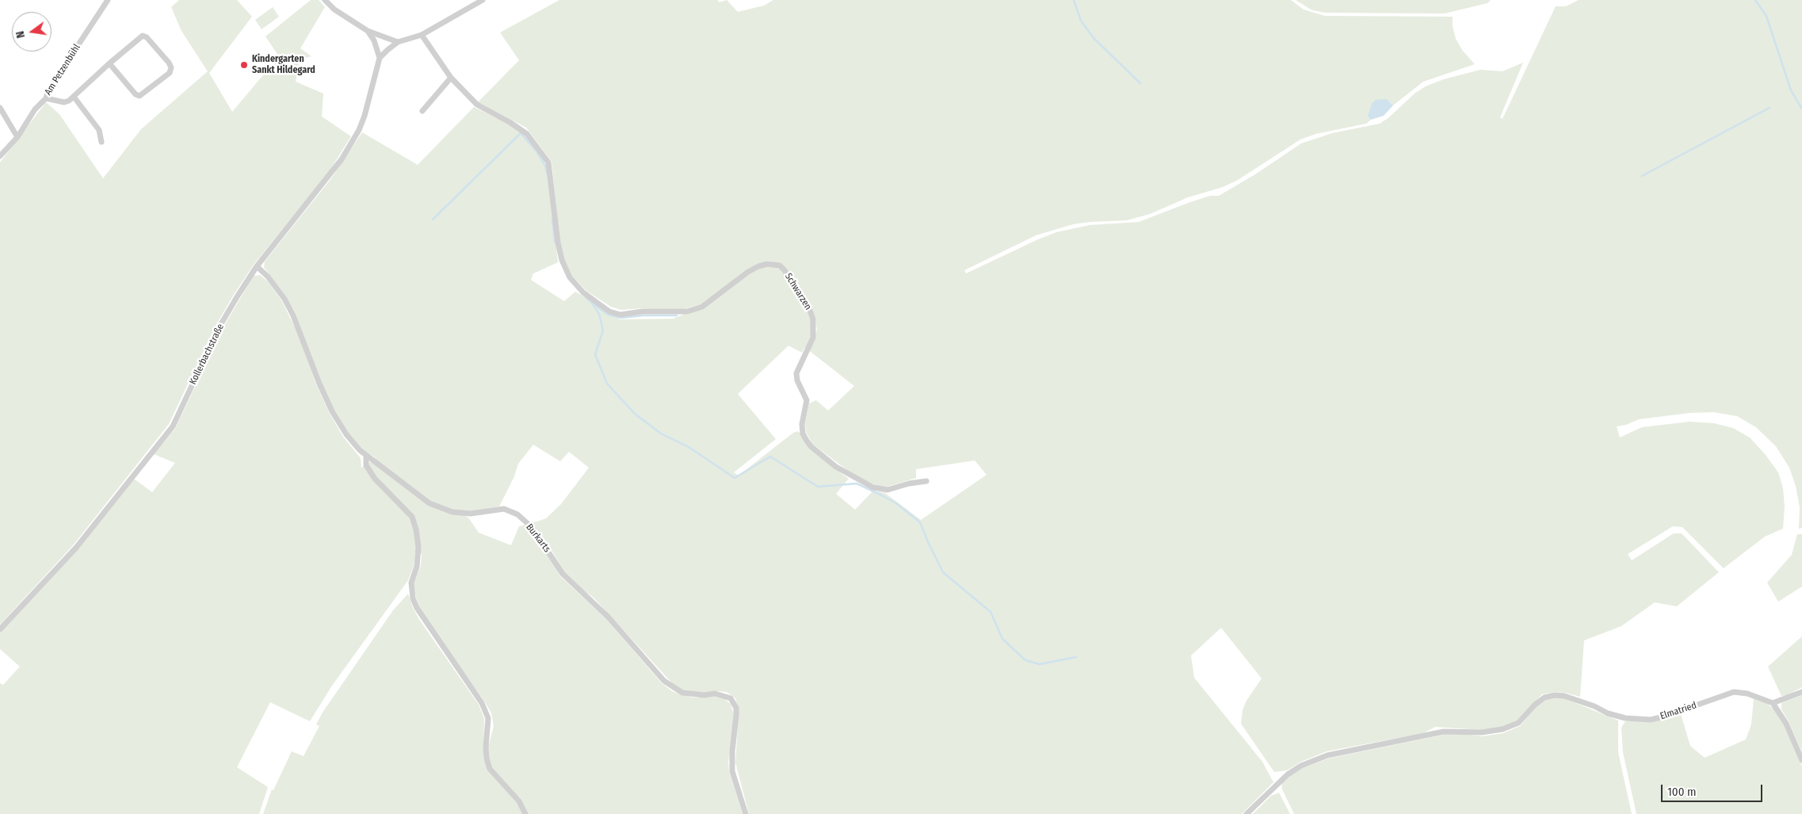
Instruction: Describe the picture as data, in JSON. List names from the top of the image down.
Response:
{
  "streets": {
    "street": [
      "Am Petzenbühl",
      "Schwarzen",
      "Kollerbachstraße",
      "Burkarts",
      "Elmatried"
    ]
  },
  "crossings": [
    ["Kollerbachstraße", "Burkarts"]
  ],
  "places": ["Kindergarten Sankt Hildegard"],
  "scale_bar": "100 m",
  "north": "left"
}
